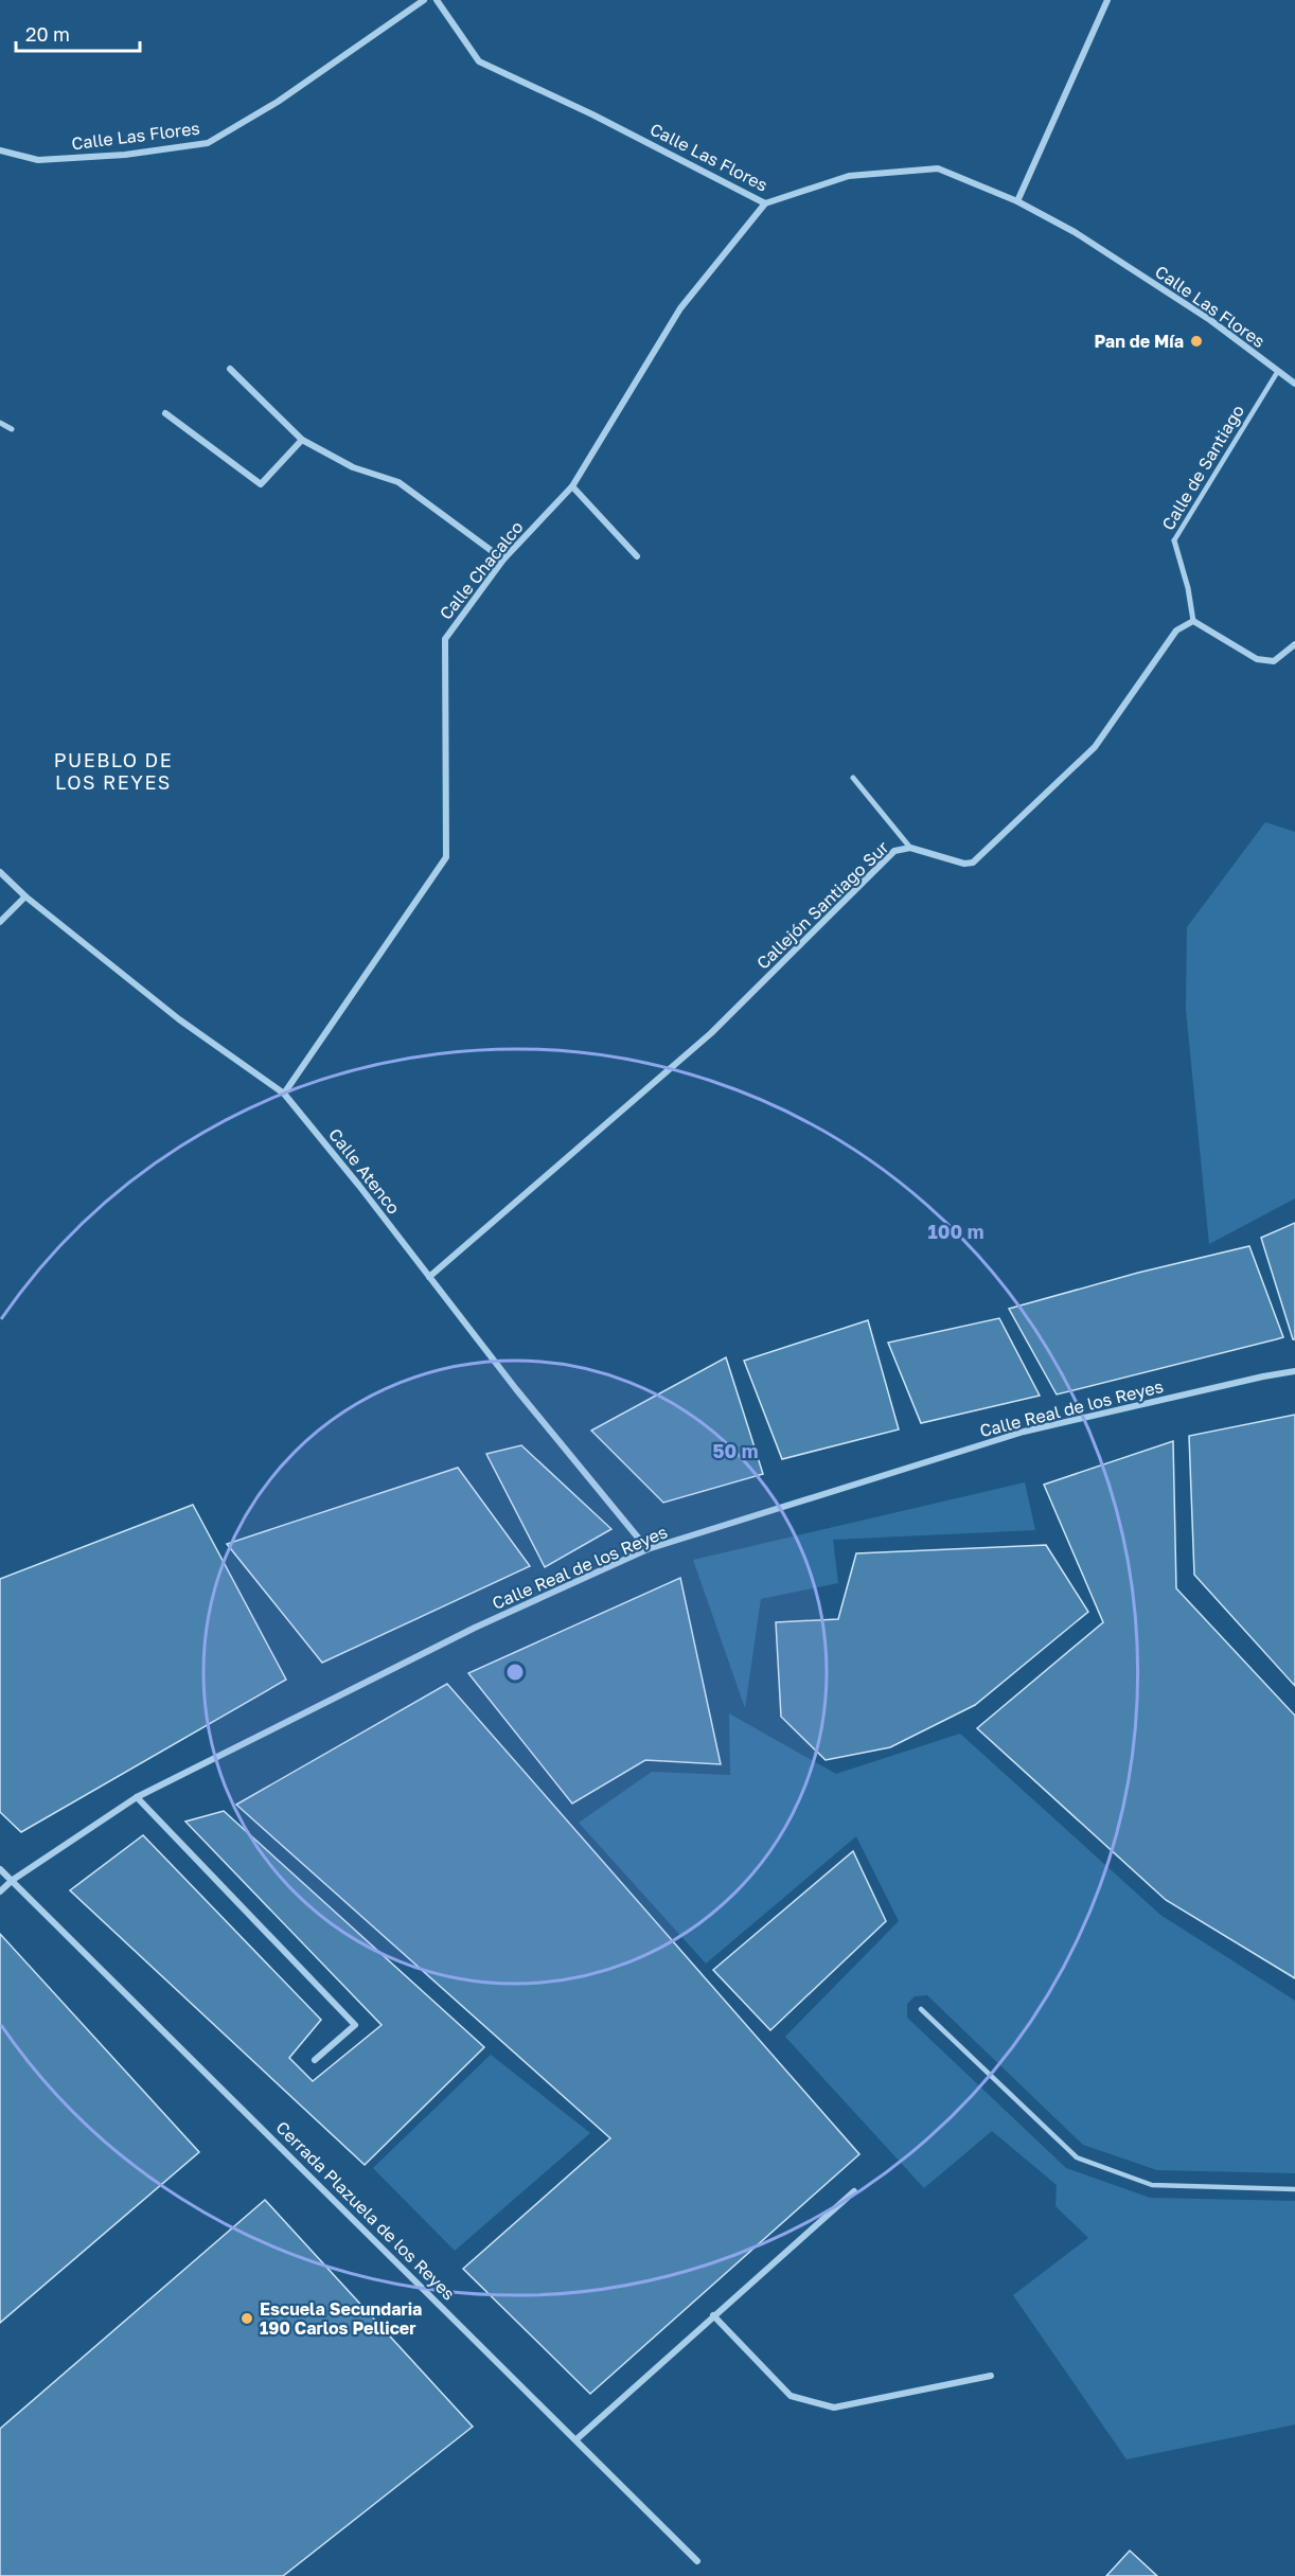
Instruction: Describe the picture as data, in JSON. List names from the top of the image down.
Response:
{
  "streets": {
    "street": [
      "Calle Las Flores",
      "Calle de Santiago",
      "Calle Chacalco",
      "Callejón Santiago Sur",
      "Calle Atenco",
      "Calle Real de los Reyes",
      "Cerrada Plazuela de los Reyes"
    ]
  },
  "crossings": [
    ["Calle Las Flores", "Calle de Santiago"],
    ["Calle Las Flores", "Calle Chacalco"],
    ["Calle de Santiago", "Callejón Santiago Sur"],
    ["Calle Chacalco", "Calle Atenco"],
    ["Callejón Santiago Sur", "Calle Atenco"],
    ["Calle Atenco", "Calle Real de los Reyes"],
    ["Calle Real de los Reyes", "Cerrada Plazuela de los Reyes"]
  ],
  "districts": ["PUEBLO DE LOS REYES"],
  "places": ["Pan de Mía", "Escuela Secundaria 190 Carlos Pellicer"],
  "scale_bar": "20 m",
  "rings": ["100 m", "50 m"]
}
